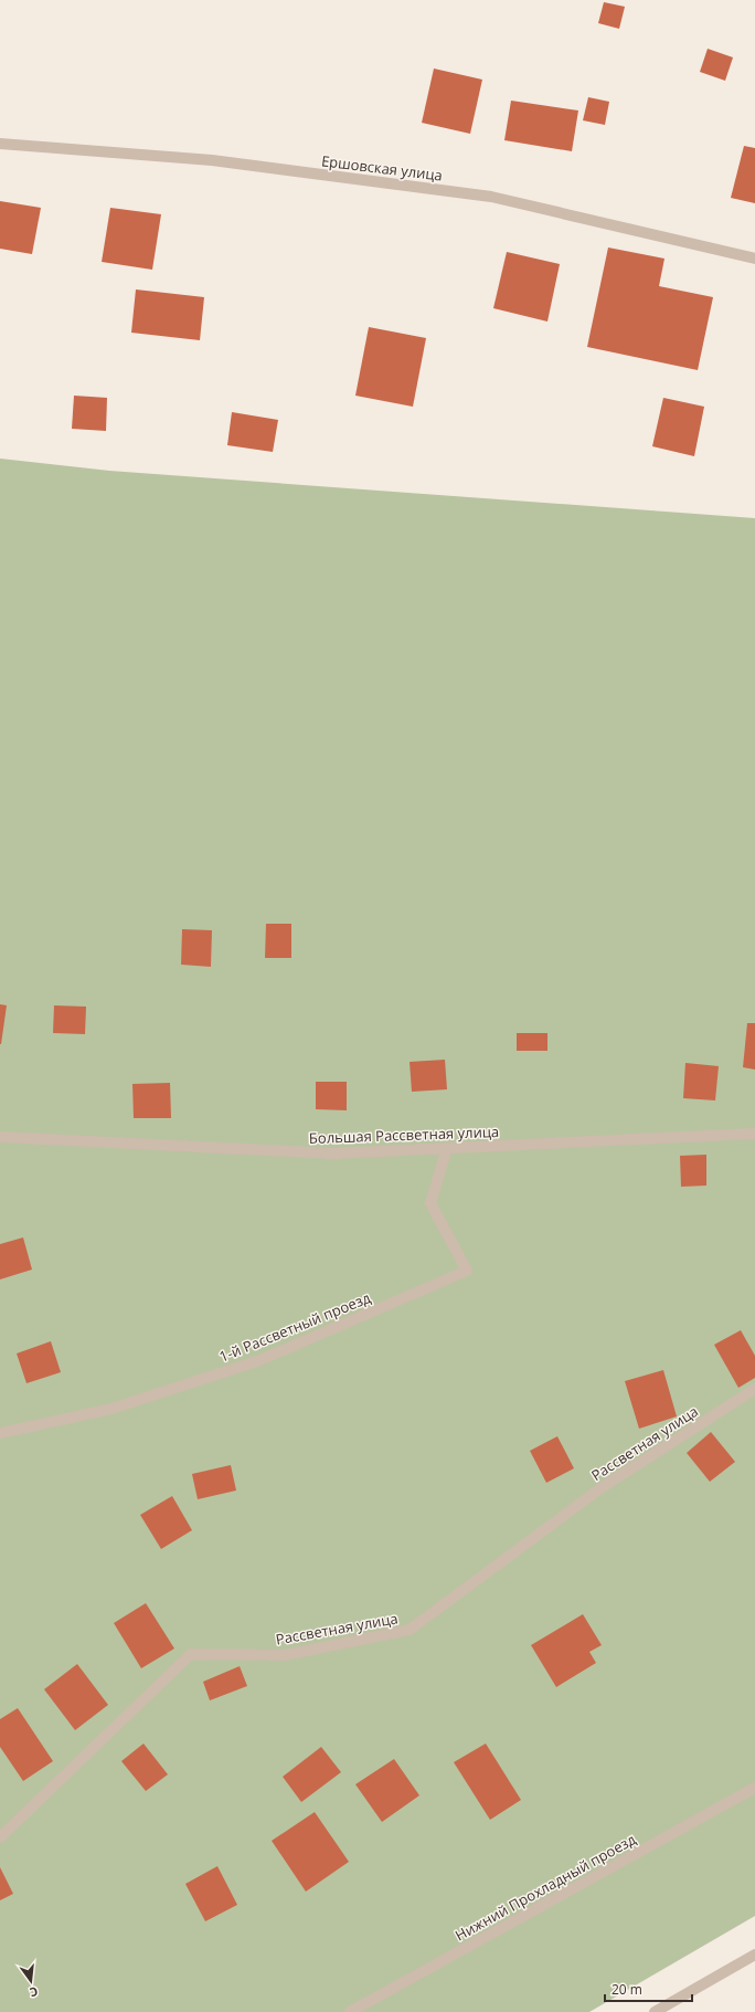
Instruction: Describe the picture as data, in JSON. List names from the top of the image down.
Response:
{
  "streets": {
    "street": [
      "Ершовская улица",
      "Большая Рассветная улица",
      "1-й Рассветный проезд",
      "Рассветная улица",
      "Нижний Прохладный проезд"
    ]
  },
  "crossings": [
    ["Большая Рассветная улица", "1-й Рассветный проезд"]
  ],
  "scale_bar": "20 m",
  "north": "bottom"
}
